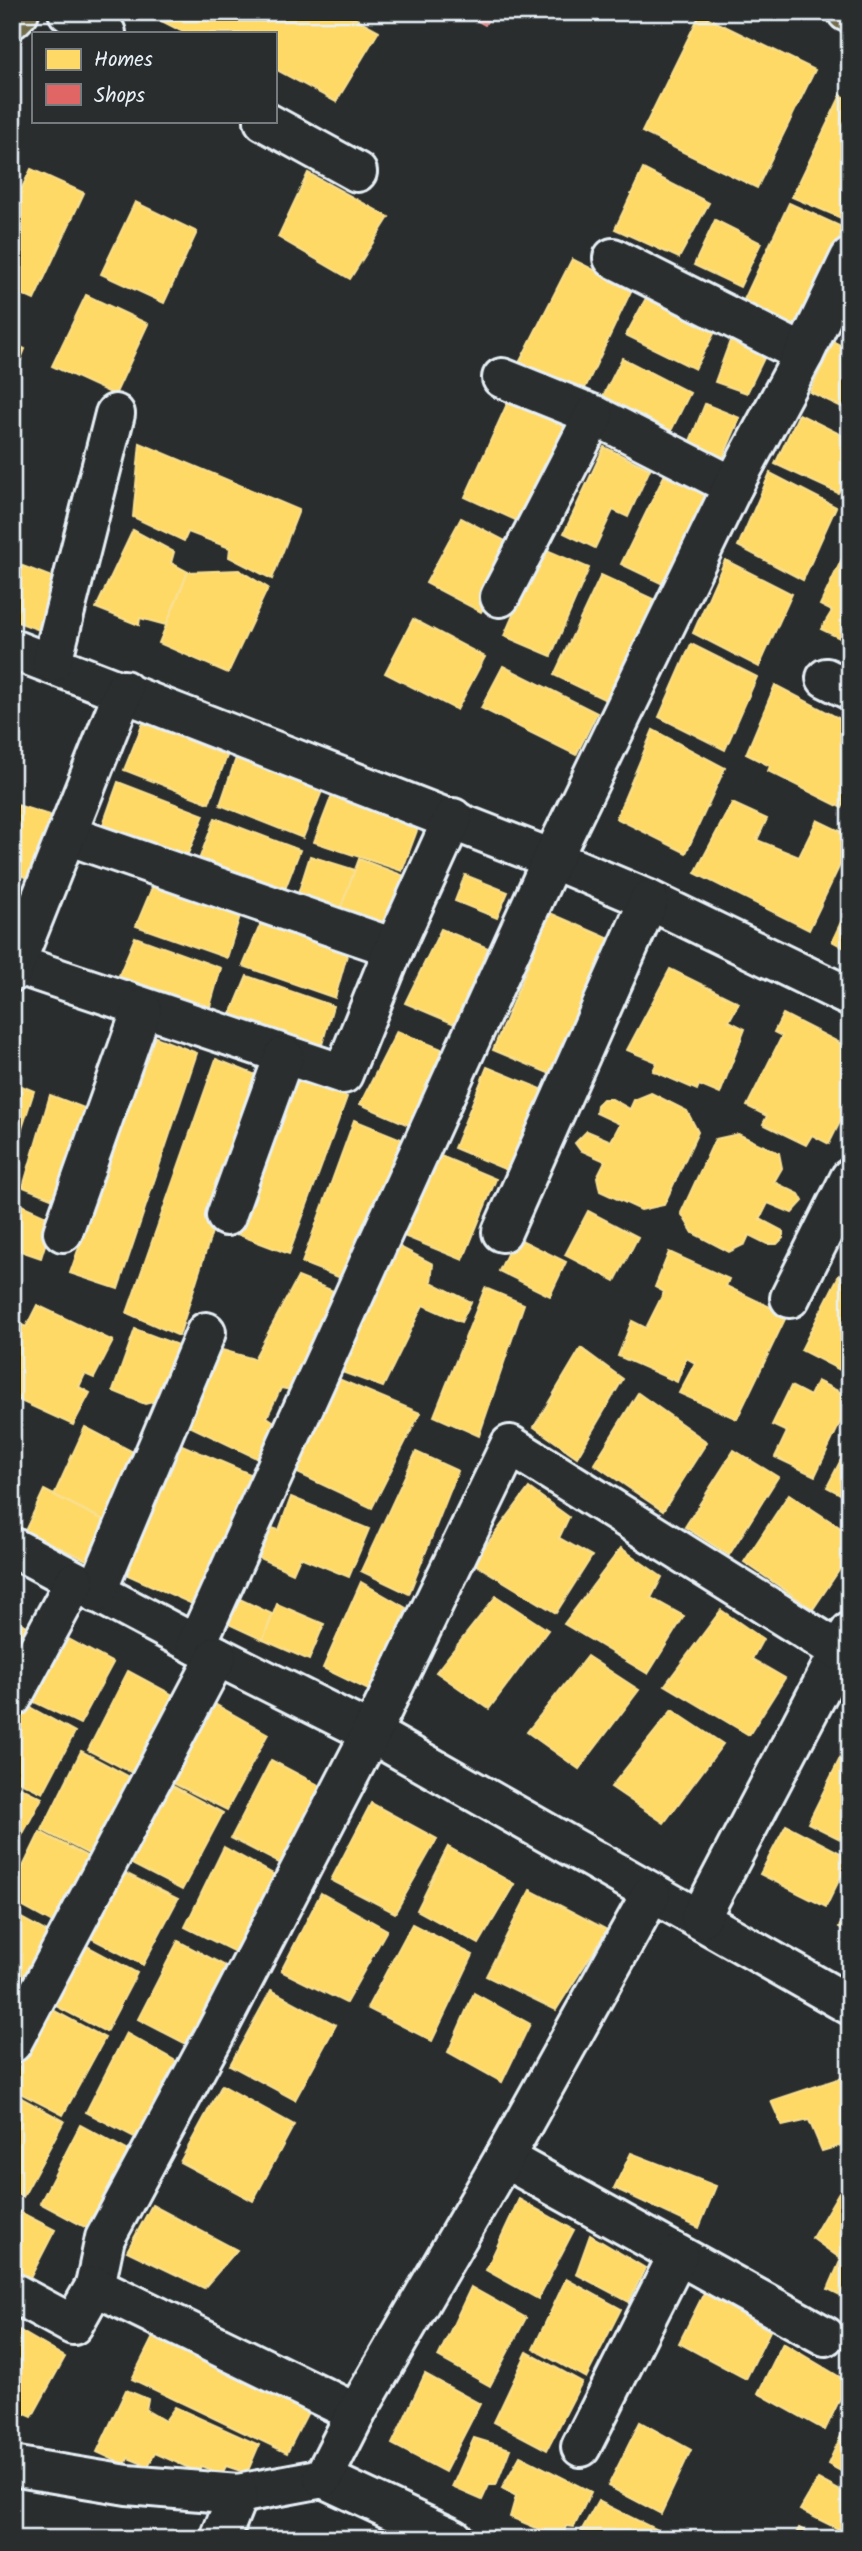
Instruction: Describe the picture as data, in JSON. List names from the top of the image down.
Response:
{
  "legend": ["Homes", "Shops"]
}
